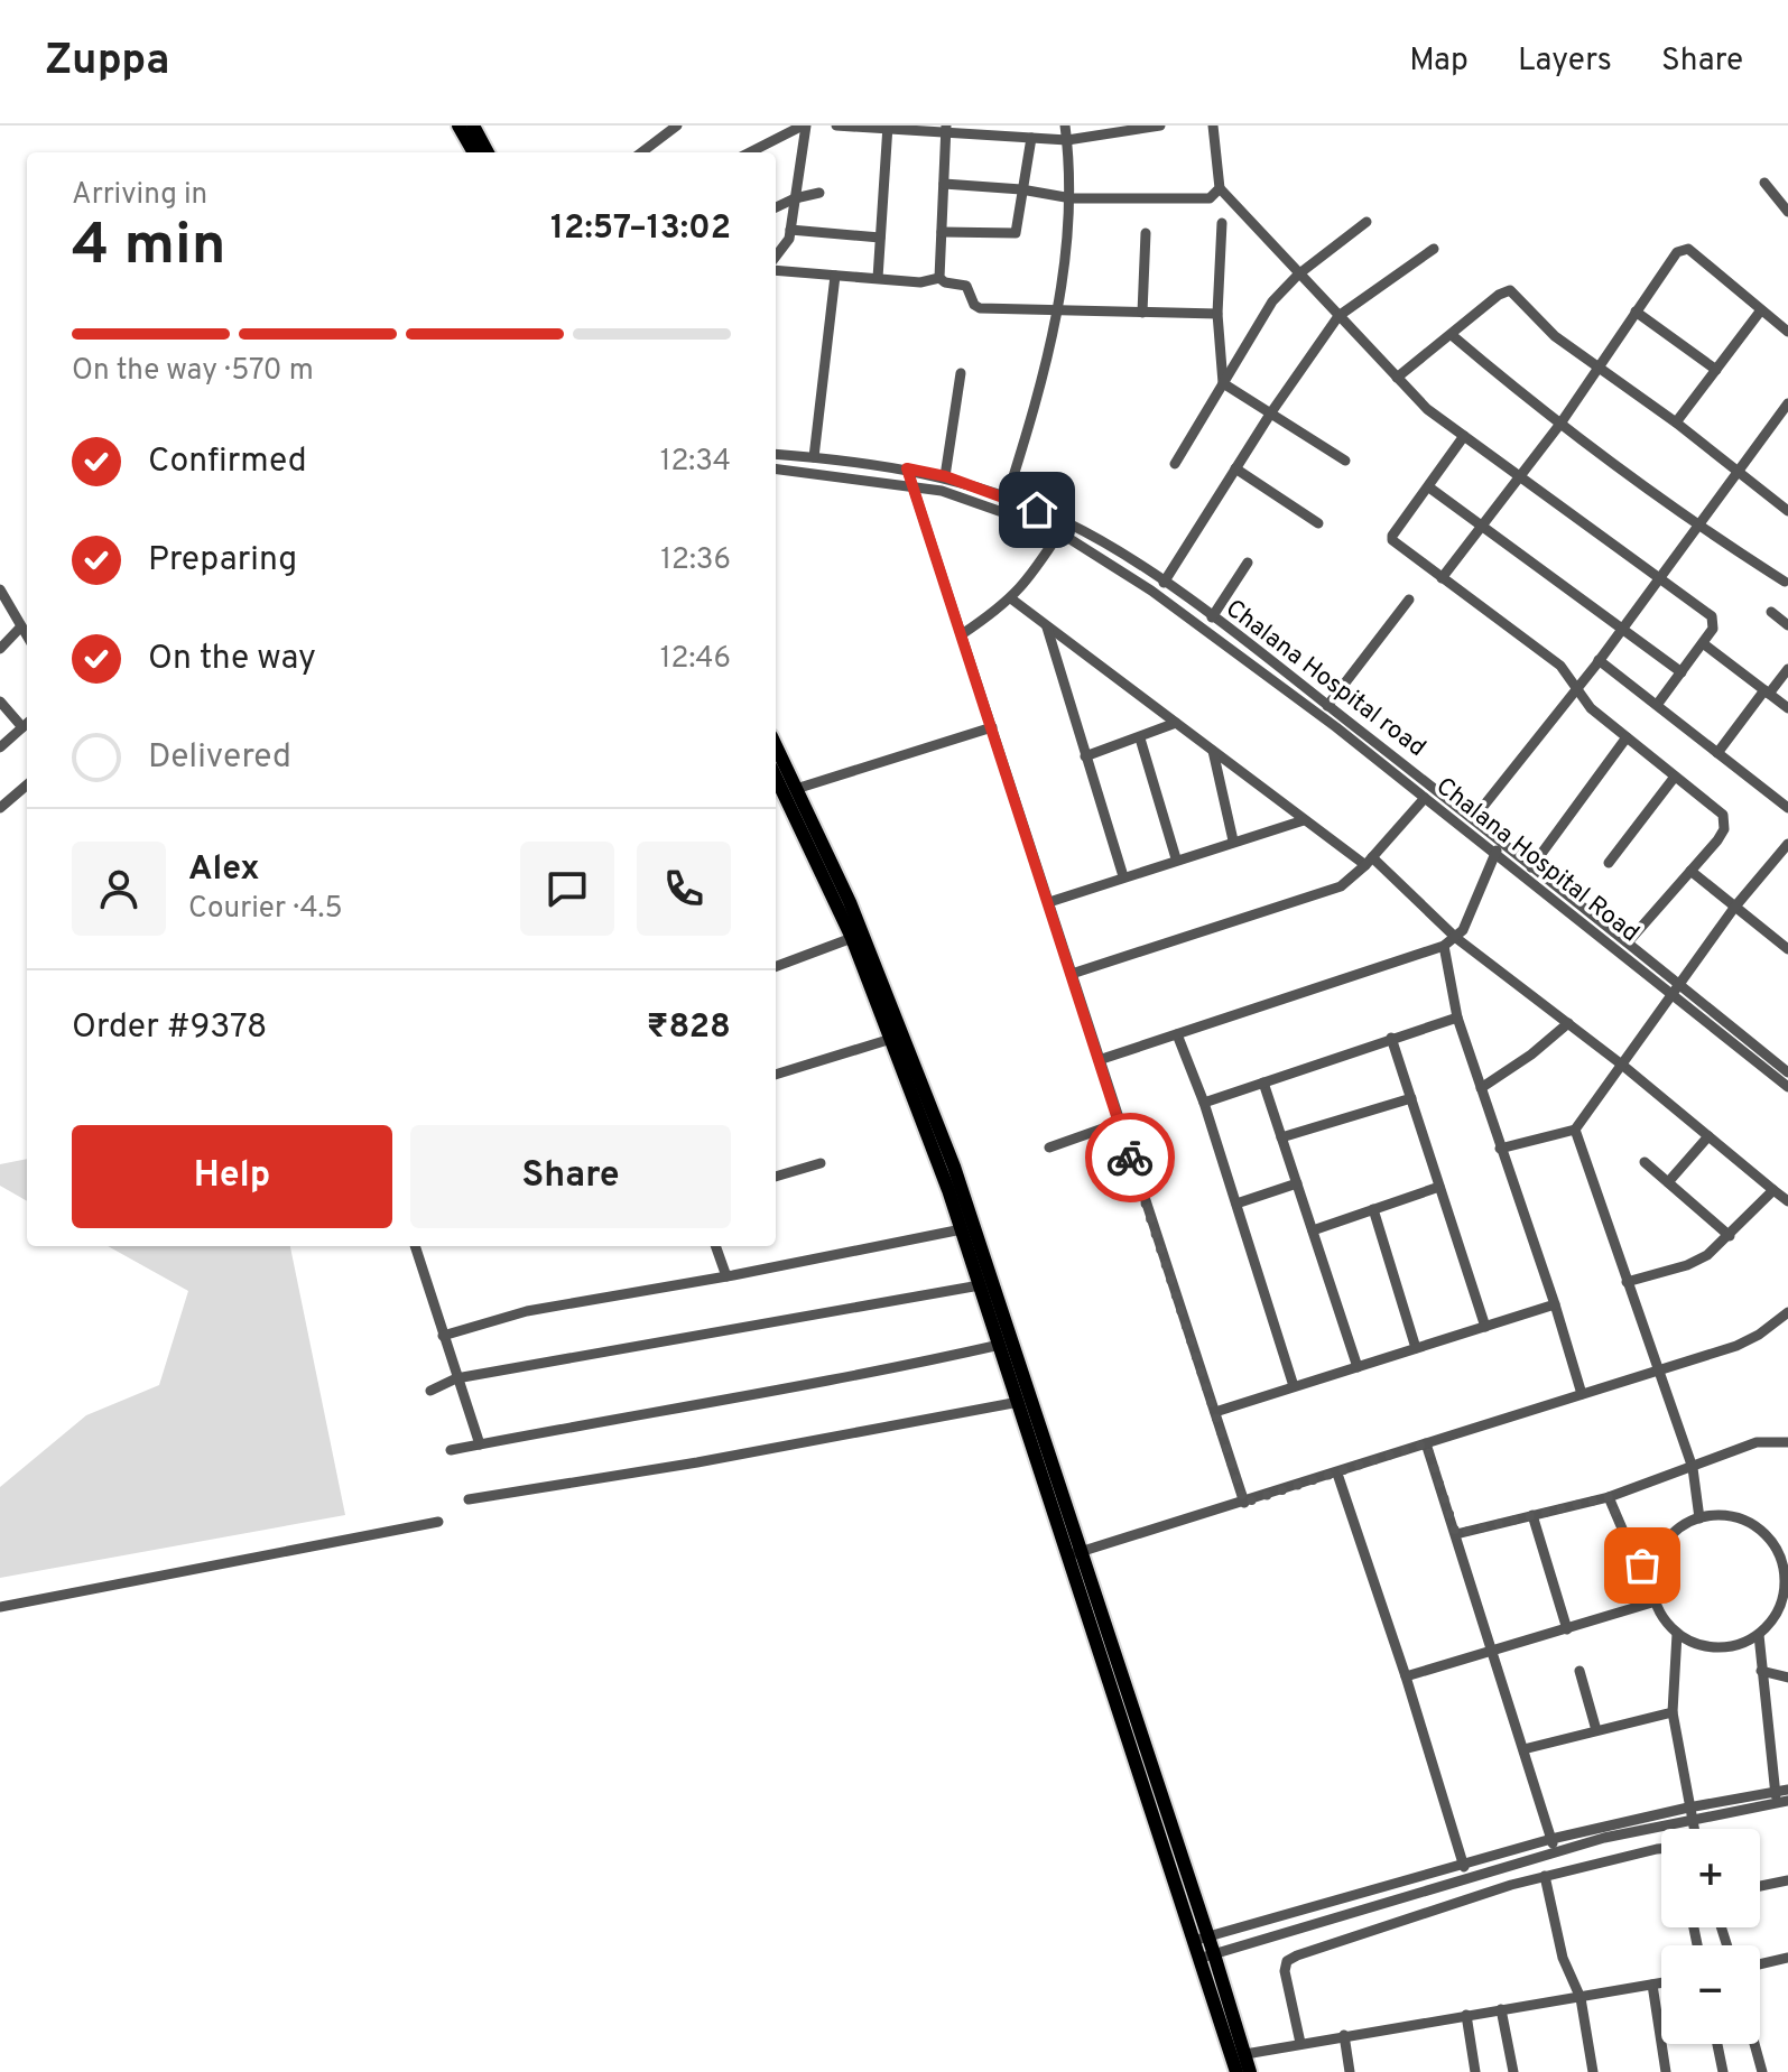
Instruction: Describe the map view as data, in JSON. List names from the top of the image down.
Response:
{
  "streets": {
    "street": ["Chalana Hospital road", "Chalana Hospital Road"]
  },
  "crossings": [
    ["Chalana Hospital road", "Chalana Hospital Road"]
  ],
  "page": {
    "header": "Zuppa",
    "nav": ["Map", "Layers", "Share"],
    "heading": ["4 min", "Arriving in", "12:57–13:02"],
    "panel": [
      "Alex",
      "Courier · 4.5",
      "Order #9378",
      "₹828"
    ],
    "bar": "On the way · 570 m",
    "list": [
      ["Confirmed", "12:34"],
      ["Preparing", "12:36"],
      ["On the way", "12:46"],
      "Delivered"
    ],
    "buttons": ["Help", "Share"],
    "map_buttons": ["+", "−"]
  }
}
